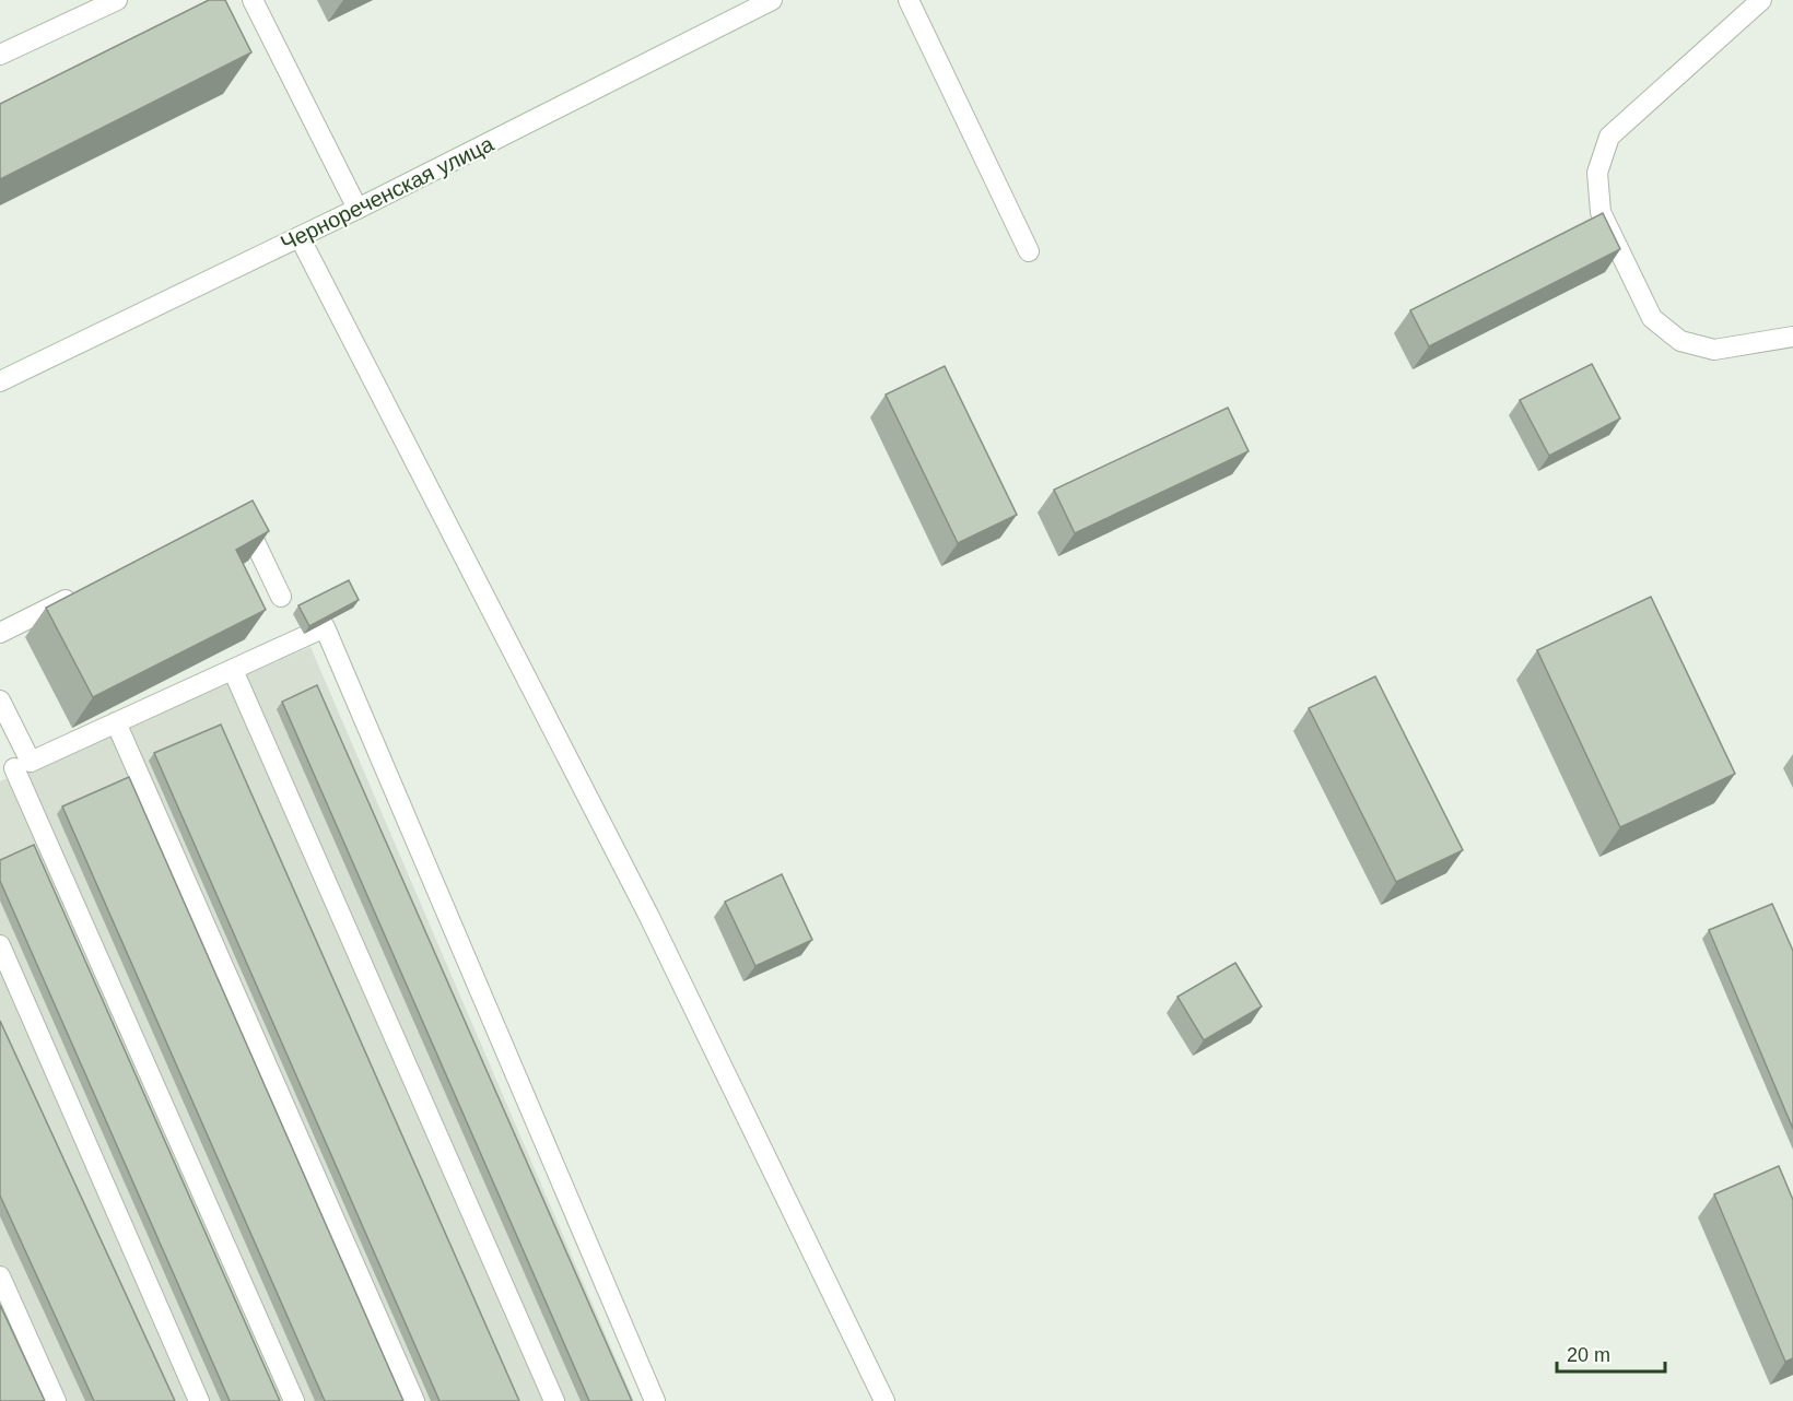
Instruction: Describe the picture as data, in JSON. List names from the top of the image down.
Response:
{
  "streets": {
    "main road": ["Чернореченская улица"]
  },
  "scale_bar": "20 m"
}
